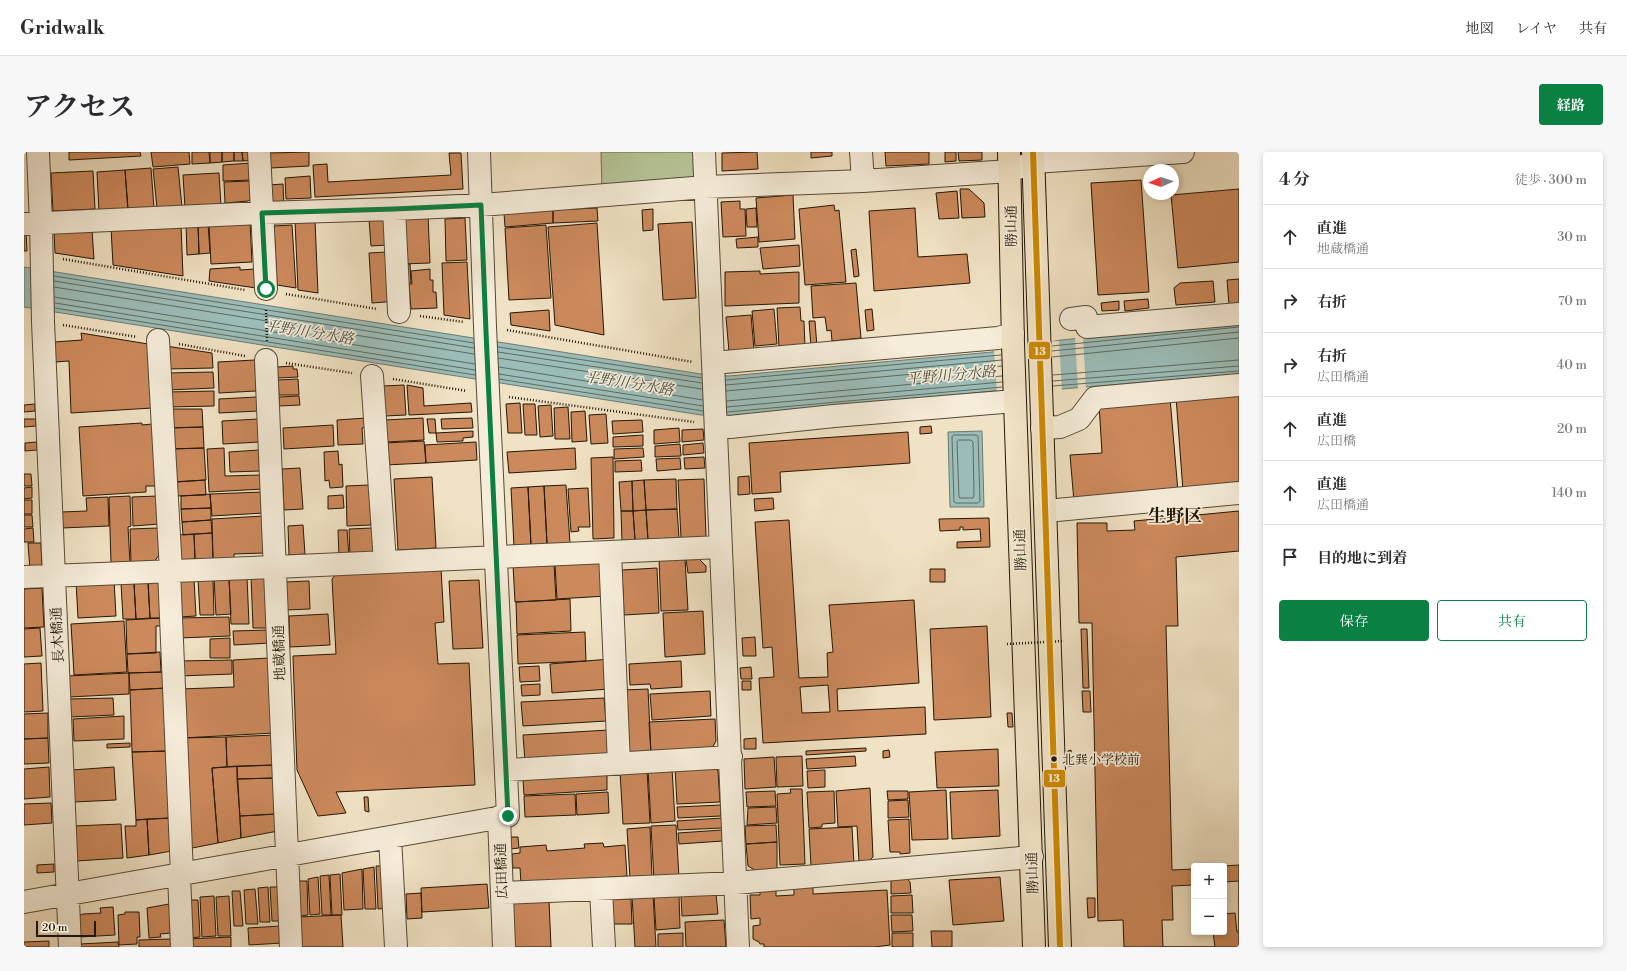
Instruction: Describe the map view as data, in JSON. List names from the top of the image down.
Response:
{
  "streets": {
    "main road": ["勝山通"],
    "street": ["長木橋通", "地蔵橋通", "広田橋通"]
  },
  "districts": ["生野区"],
  "water": ["平野川分水路"],
  "places": ["北巽小学校前"],
  "lines": ["transit line 13"],
  "scale_bar": "20 m",
  "north": "left",
  "page": {
    "header": "Gridwalk",
    "nav": ["地図", "レイヤ", "共有"],
    "title": "アクセス",
    "buttons": [
      "経路",
      ["保存", "共有"]
    ],
    "heading": ["4 分", "徒歩 · 300 m"],
    "list": [
      ["直進", "地蔵橋通", "30 m"],
      ["右折", "70 m"],
      ["右折", "広田橋通", "40 m"],
      ["直進", "広田橋", "20 m"],
      ["直進", "広田橋通", "140 m"],
      "目的地に到着"
    ],
    "map_buttons": ["+", "−"],
    "scale": "20 m"
  }
}
